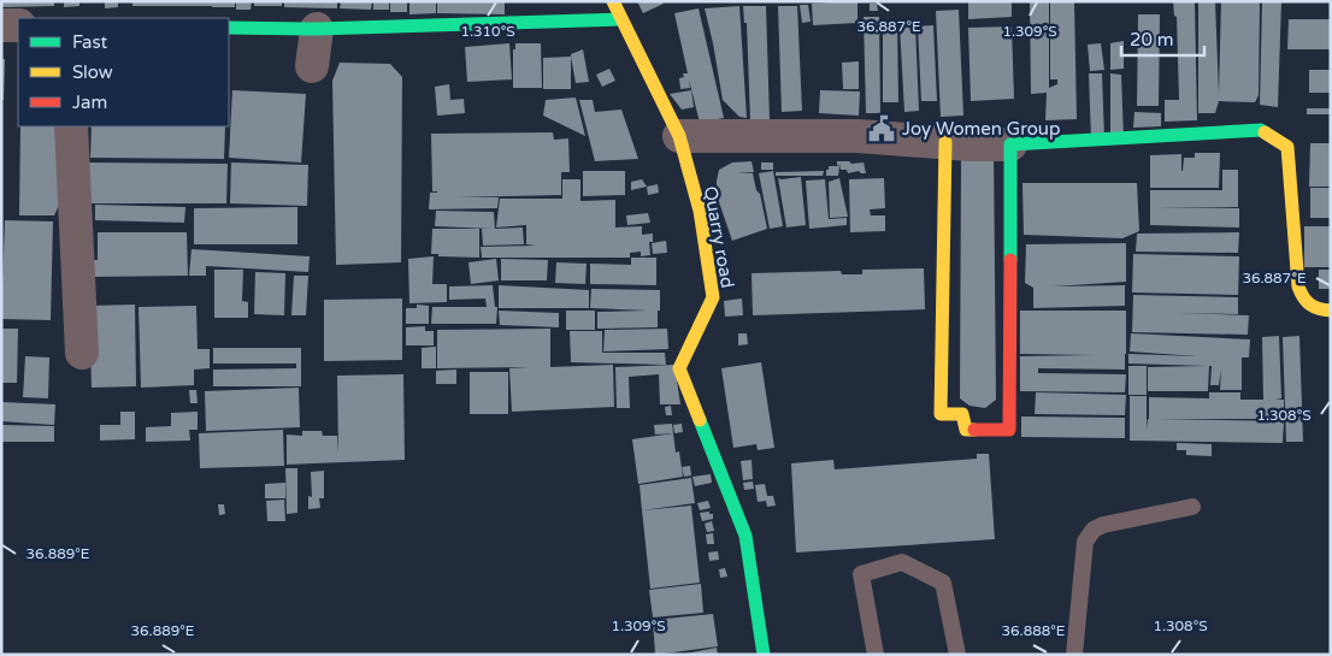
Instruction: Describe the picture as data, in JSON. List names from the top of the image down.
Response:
{
  "streets": {
    "street": ["Quarry road"]
  },
  "places": {
    "public building": ["Joy Women Group"]
  },
  "legend": ["Fast", "Slow", "Jam"],
  "scale_bar": "20 m",
  "coordinates": [
    "36.887°E",
    "1.310°S",
    "1.309°S",
    "1.308°S",
    "36.889°E",
    "36.888°E"
  ]
}
